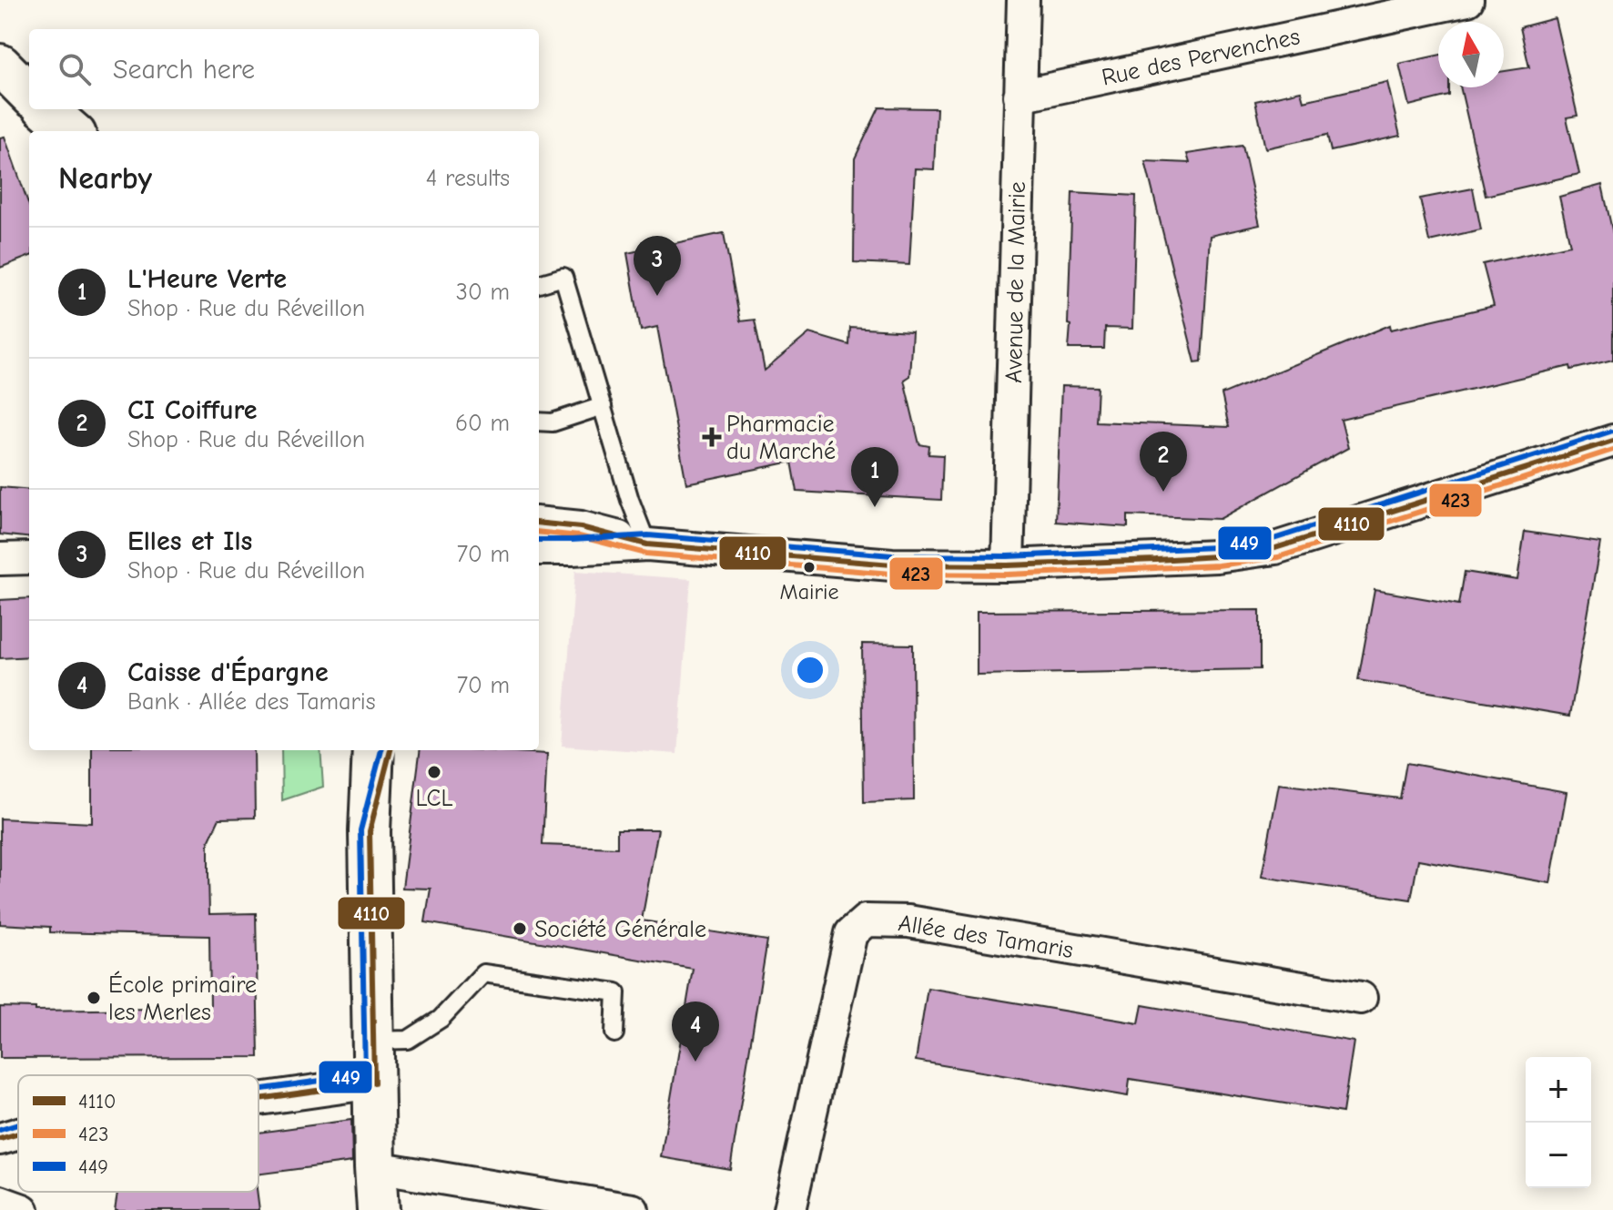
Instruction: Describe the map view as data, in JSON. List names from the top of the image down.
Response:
{
  "streets": {
    "street": ["Rue des Pervenches", "Avenue de la Mairie", "Allée des Tamaris"]
  },
  "crossings": [
    ["Rue des Pervenches", "Avenue de la Mairie"]
  ],
  "places": {
    "health": ["Pharmacie du Marché"],
    "other": [
      "Mairie",
      "LCL",
      "Société Générale",
      "École primaire les Merles"
    ]
  },
  "lines": ["transit line 449", "transit line 4110", "transit line 423"],
  "legend": ["4110", "423", "449"],
  "north": "top",
  "page": {
    "search": "Search here",
    "heading": ["Nearby", "4 results"],
    "list": [
      {
        "mark": "1",
        "name": "L'Heure Verte",
        "note": "Shop · Rue du Réveillon",
        "value": "30 m"
      },
      {
        "mark": "2",
        "name": "CI Coiffure",
        "note": "Shop · Rue du Réveillon",
        "value": "60 m"
      },
      {
        "mark": "3",
        "name": "Elles et Ils",
        "note": "Shop · Rue du Réveillon",
        "value": "70 m"
      },
      {
        "mark": "4",
        "name": "Caisse d'Épargne",
        "note": "Bank · Allée des Tamaris",
        "value": "70 m"
      }
    ],
    "pins": [
      "3",
      "2",
      "1",
      "4"
    ],
    "map_buttons": ["+", "−"]
  }
}
